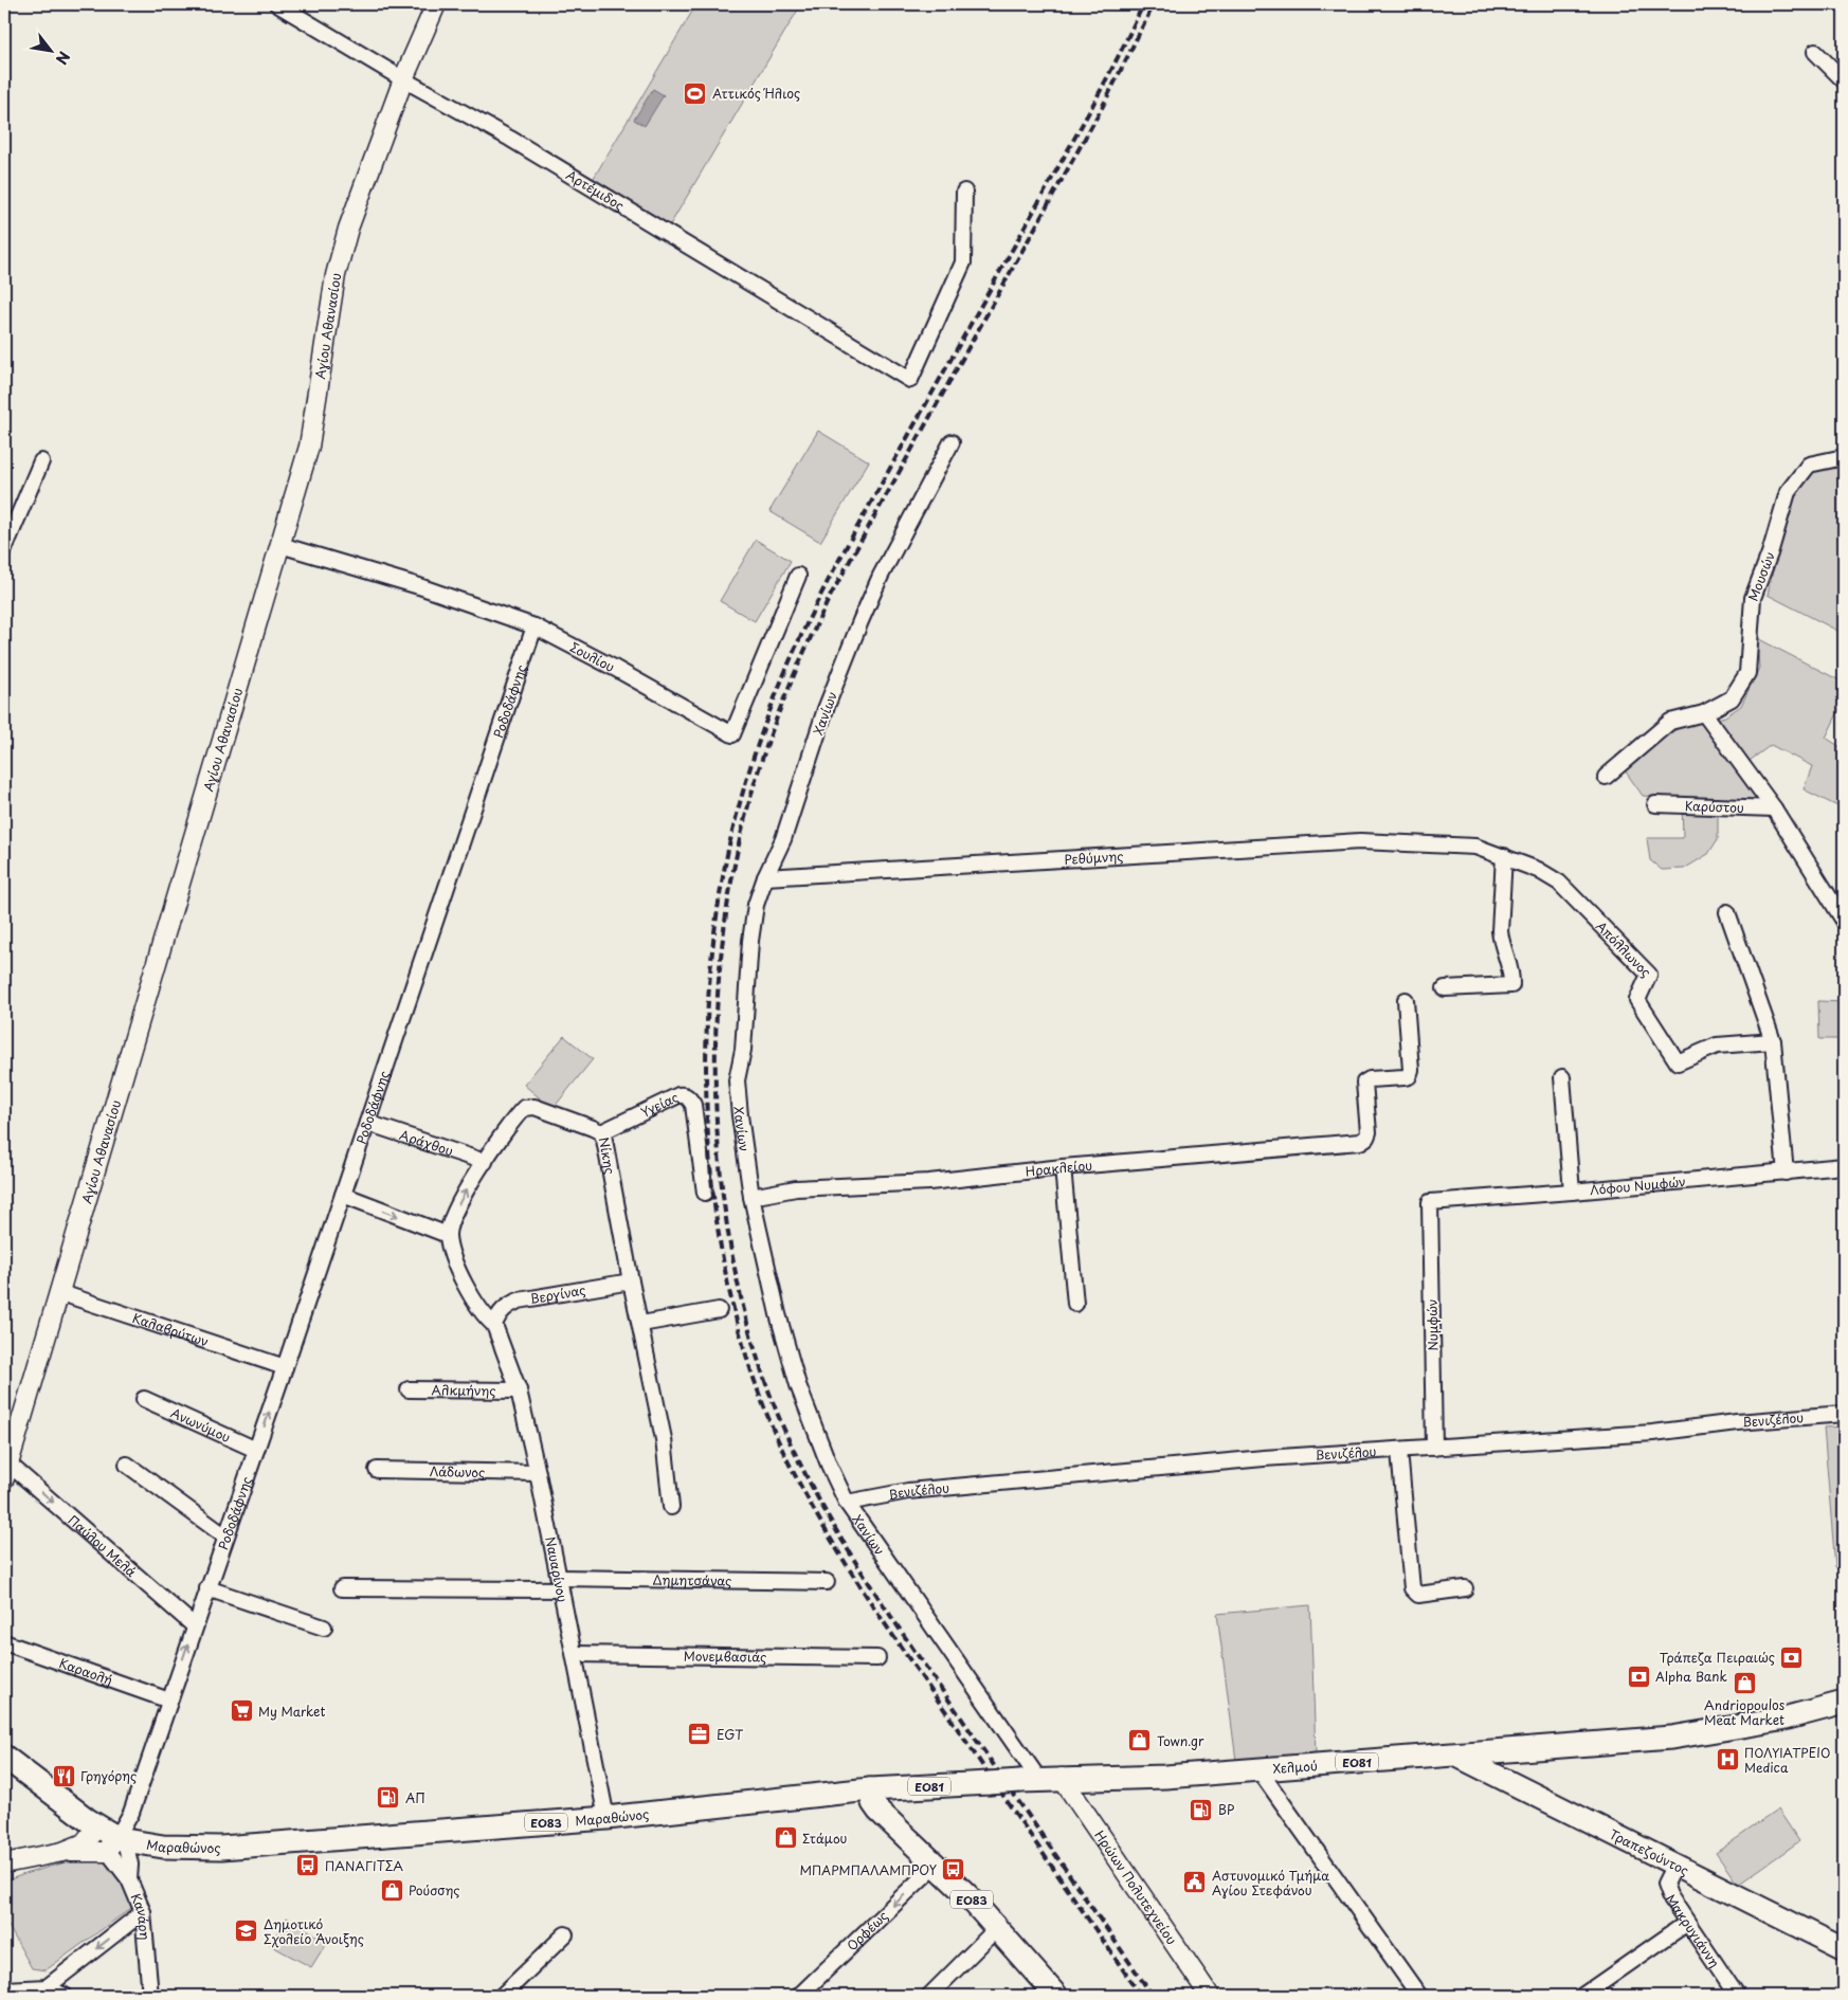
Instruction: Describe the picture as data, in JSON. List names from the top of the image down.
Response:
{
  "streets": {
    "main road": [
      "ΕΟ81",
      "Χελμού",
      "Μαραθώνος",
      "ΕΟ83",
      "Τραπεζούντος"
    ],
    "street": [
      "Αρτέμιδος",
      "Αγίου Αθανασίου",
      "Μουσών",
      "Σουλίου",
      "Ροδοδάφνης",
      "Χανίων",
      "Καρύστου",
      "Ρεθύμνης",
      "Απόλλωνος",
      "Υγείας",
      "Αράχθου",
      "Νίκης",
      "Ηρακλείου",
      "Λόφου Νυμφών",
      "Βεργίνας",
      "Νυμφών",
      "Καλαβρύτων",
      "Αλκμήνης",
      "Βενιζέλου",
      "Ανωνύμου",
      "Λάδωνος",
      "Παύλου Μελά",
      "Ναυαρίνου",
      "Δημητσάνας",
      "Μονεμβασιάς",
      "Καραολή",
      "Ηρώων Πολυτεχνείου",
      "Κανάρη",
      "Ορφέως",
      "Μακρυγιάννη"
    ]
  },
  "crossings": [
    ["Αρτέμιδος", "Αγίου Αθανασίου"],
    ["Αγίου Αθανασίου", "Σουλίου"],
    ["Αγίου Αθανασίου", "Καλαβρύτων"],
    ["Αγίου Αθανασίου", "Παύλου Μελά"],
    ["Σουλίου", "Ροδοδάφνης"],
    ["Ροδοδάφνης", "Αράχθου"],
    ["Ροδοδάφνης", "Καλαβρύτων"],
    ["Ροδοδάφνης", "Ανωνύμου"],
    ["Ροδοδάφνης", "Παύλου Μελά"],
    ["Ροδοδάφνης", "Καραολή"],
    ["Ροδοδάφνης", "Μαραθώνος"],
    ["Ροδοδάφνης", "Κανάρη"],
    ["Χανίων", "Ρεθύμνης"],
    ["Χανίων", "Ηρακλείου"],
    ["Χανίων", "Βενιζέλου"],
    ["Χανίων", "Χελμού"],
    ["Χανίων", "Ηρώων Πολυτεχνείου"],
    ["Ρεθύμνης", "Απόλλωνος"],
    ["Υγείας", "Νίκης"],
    ["Αράχθου", "Νίκης"],
    ["Νίκης", "Βεργίνας"],
    ["Νίκης", "Ναυαρίνου"],
    ["Λόφου Νυμφών", "Νυμφών"],
    ["Βεργίνας", "Ναυαρίνου"],
    ["Νυμφών", "Βενιζέλου"],
    ["Αλκμήνης", "Ναυαρίνου"],
    ["Λάδωνος", "Ναυαρίνου"],
    ["Ναυαρίνου", "Δημητσάνας"],
    ["Ναυαρίνου", "Μονεμβασιάς"],
    ["Ναυαρίνου", "Μαραθώνος"],
    ["Χελμού", "Μαραθώνος"],
    ["Χελμού", "ΕΟ83"],
    ["Χελμού", "Τραπεζούντος"],
    ["Χελμού", "Ηρώων Πολυτεχνείου"],
    ["Μαραθώνος", "ΕΟ83"],
    ["Μαραθώνος", "Κανάρη"],
    ["ΕΟ83", "Ορφέως"],
    ["Τραπεζούντος", "Μακρυγιάννη"]
  ],
  "places": {
    "sports": ["Αττικός Ήλιος"],
    "bank": ["Τράπεζα Πειραιώς", "Alpha Bank"],
    "shop": [
      "Andriopoulos Meat Market",
      "Town.gr",
      "Στάμου",
      "Ρούσσης"
    ],
    "supermarket": ["My Market"],
    "office": ["EGT"],
    "hospital": ["ΠΟΛΥΙΑΤΡΕΙΟ Medica"],
    "restaurant": ["Γρηγόρης"],
    "fuel station": ["ΑΠ", "BP"],
    "bus stop": ["ΠΑΝΑΓΙΤΣΑ", "ΜΠΑΡΜΠΑΛΑΜΠΡΟΥ"],
    "public building": ["Αστυνομικό Τμήμα Αγίου Στεφάνου"],
    "school or university": ["Δημοτικό Σχολείο Άνοιξης"]
  },
  "north": "bottom right"
}
